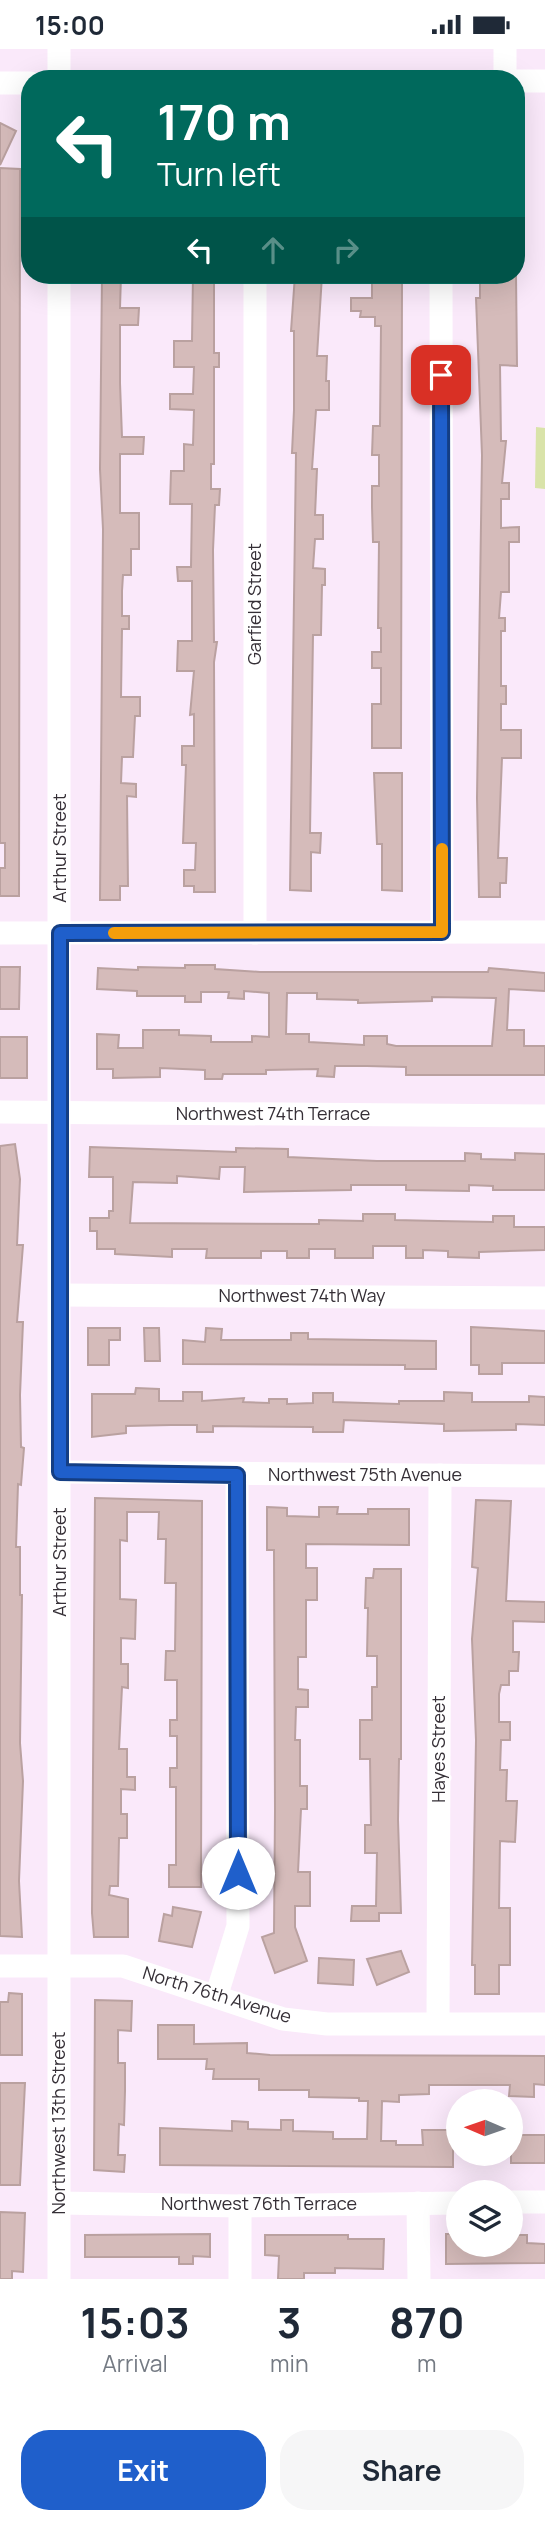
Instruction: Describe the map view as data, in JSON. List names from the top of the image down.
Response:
{
  "streets": {
    "street": [
      "Garfield Street",
      "Arthur Street",
      "Northwest 74th Terrace",
      "Northwest 74th Way",
      "Northwest 75th Avenue",
      "Hayes Street",
      "North 76th Avenue",
      "Northwest 13th Street",
      "Northwest 76th Terrace"
    ]
  },
  "crossings": [
    ["Arthur Street", "Northwest 74th Terrace"],
    ["Arthur Street", "Northwest 74th Way"],
    ["Arthur Street", "Northwest 75th Avenue"],
    ["Arthur Street", "North 76th Avenue"],
    ["Arthur Street", "Northwest 13th Street"],
    ["Northwest 75th Avenue", "Hayes Street"],
    ["Hayes Street", "North 76th Avenue"],
    ["North 76th Avenue", "Northwest 13th Street"],
    ["Northwest 13th Street", "Northwest 76th Terrace"]
  ],
  "north": "left",
  "page": {
    "status": "15:00",
    "turn": ["170 m", "Turn left"],
    "eta": [
      "15:03",
      "Arrival",
      "3",
      "min",
      "870",
      "m"
    ],
    "buttons": ["Exit", "Share"]
  }
}
